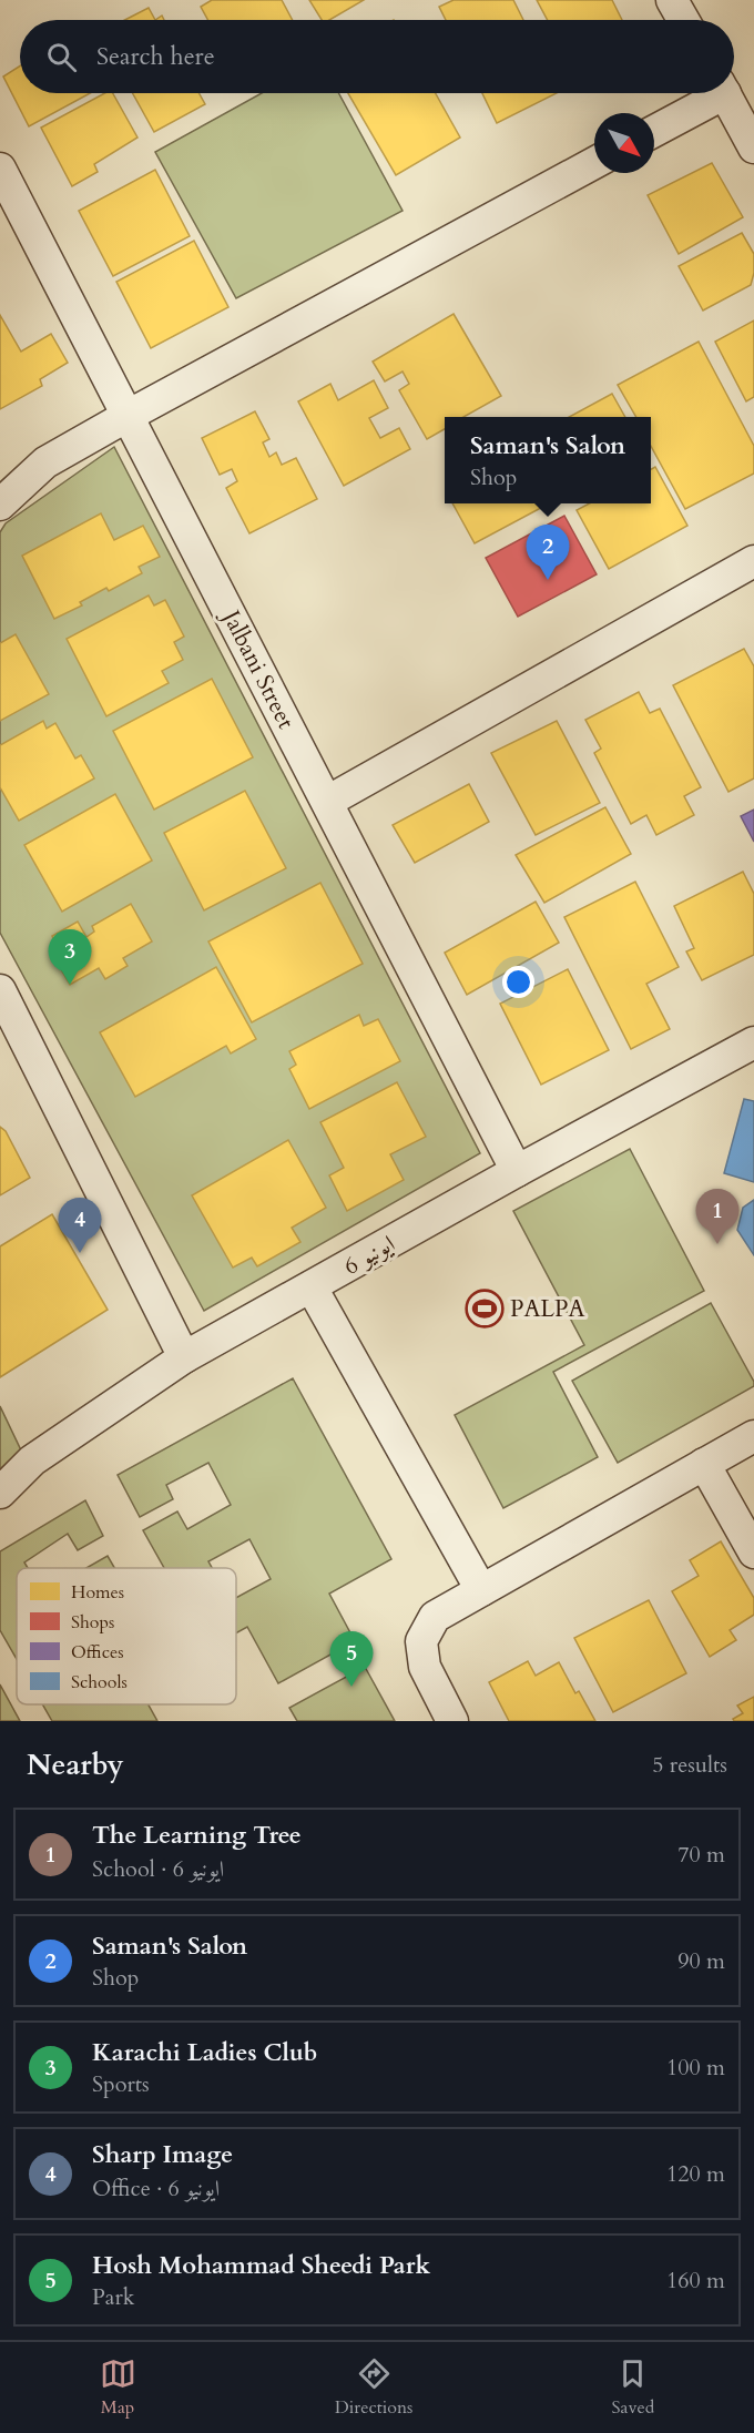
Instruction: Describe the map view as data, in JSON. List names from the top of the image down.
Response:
{
  "streets": {
    "street": ["Jalbani Street", "ایونیو 6"]
  },
  "crossings": [
    ["Jalbani Street", "ایونیو 6"]
  ],
  "places": {
    "sports": ["PALPA"]
  },
  "legend": [
    "Homes",
    "Shops",
    "Offices",
    "Schools"
  ],
  "north": "bottom right",
  "page": {
    "search": "Search here",
    "popup": ["Saman's Salon", "Shop"],
    "pins": [
      "2",
      "3",
      "1",
      "4",
      "5"
    ],
    "heading": ["Nearby", "5 results"],
    "list": [
      {
        "mark": "1",
        "name": "The Learning Tree",
        "note": "School · ایونیو 6",
        "value": "70 m"
      },
      {
        "mark": "2",
        "name": "Saman's Salon",
        "note": "Shop",
        "value": "90 m"
      },
      {
        "mark": "3",
        "name": "Karachi Ladies Club",
        "note": "Sports",
        "value": "100 m"
      },
      {
        "mark": "4",
        "name": "Sharp Image",
        "note": "Office · ایونیو 6",
        "value": "120 m"
      },
      {
        "mark": "5",
        "name": "Hosh Mohammad Sheedi Park",
        "note": "Park",
        "value": "160 m"
      }
    ],
    "nav": ["Map", "Directions", "Saved"]
  }
}
